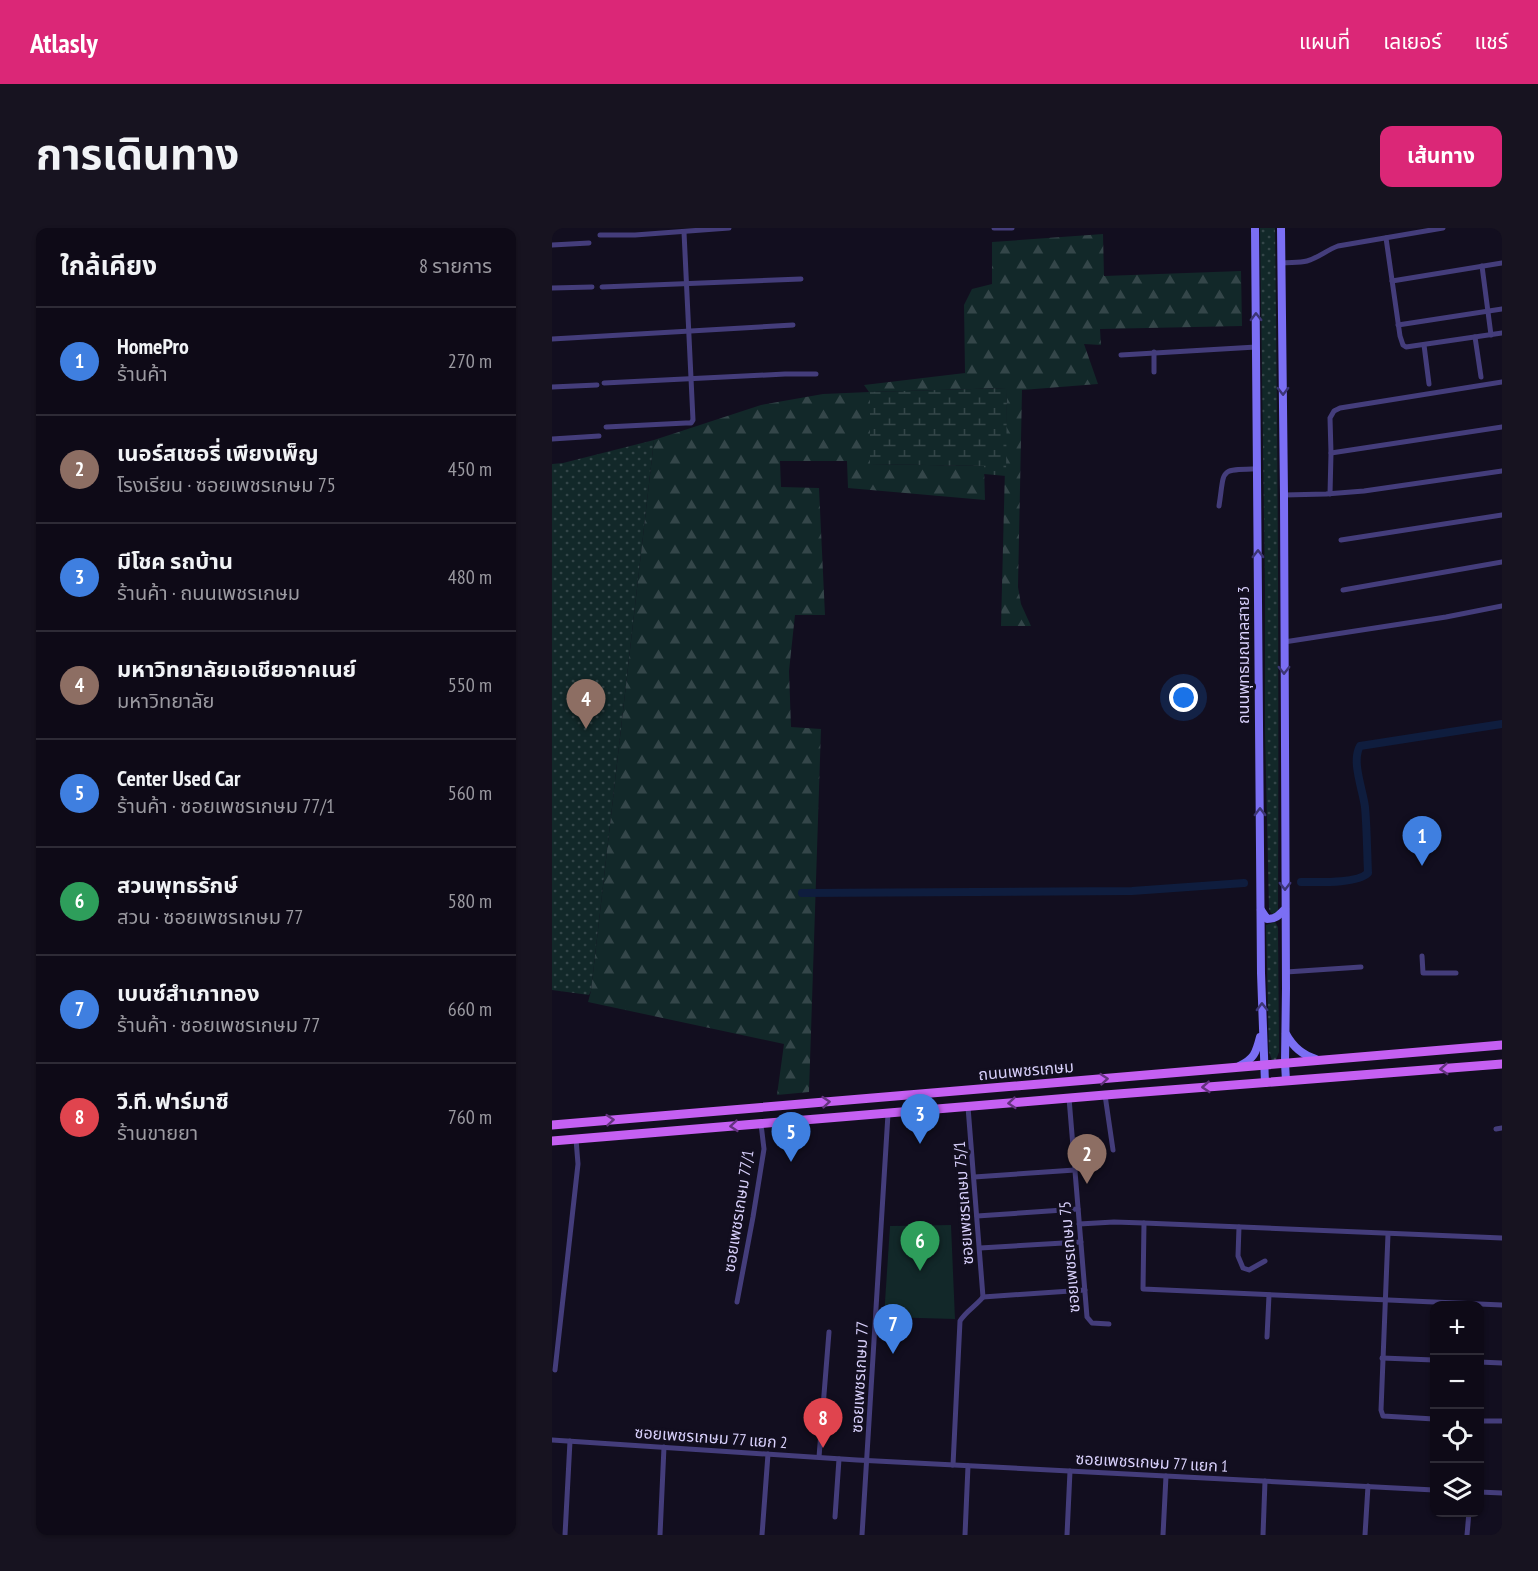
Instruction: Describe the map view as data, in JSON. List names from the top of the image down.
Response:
{
  "streets": {
    "main road": ["ถนนพุทธมณฑลสาย 3", "ถนนเพชรเกษม"],
    "street": [
      "ซอยเพชรเกษม 75/1",
      "ซอยเพชรเกษม 77/1",
      "ซอยเพชรเกษม 75",
      "ซอยเพชรเกษม 77",
      "ซอยเพชรเกษม 77 แยก 2",
      "ซอยเพชรเกษม 77 แยก 1"
    ]
  },
  "crossings": [
    ["ถนนพุทธมณฑลสาย 3", "ถนนเพชรเกษม"],
    ["ถนนเพชรเกษม", "ซอยเพชรเกษม 75/1"],
    ["ถนนเพชรเกษม", "ซอยเพชรเกษม 77/1"],
    ["ถนนเพชรเกษม", "ซอยเพชรเกษม 75"],
    ["ถนนเพชรเกษม", "ซอยเพชรเกษม 77"],
    ["ซอยเพชรเกษม 77", "ซอยเพชรเกษม 77 แยก 2"],
    ["ซอยเพชรเกษม 77", "ซอยเพชรเกษม 77 แยก 1"],
    ["ซอยเพชรเกษม 77 แยก 2", "ซอยเพชรเกษม 77 แยก 1"]
  ],
  "page": {
    "header": "Atlasly",
    "nav": ["แผนที่", "เลเยอร์", "แชร์"],
    "title": "การเดินทาง",
    "buttons": "เส้นทาง",
    "heading": ["ใกล้เคียง", "8 รายการ"],
    "list": [
      {
        "mark": "1",
        "name": "HomePro",
        "note": "ร้านค้า",
        "value": "270 m"
      },
      {
        "mark": "2",
        "name": "เนอร์สเซอรี่ เพียงเพ็ญ",
        "note": "โรงเรียน · ซอยเพชรเกษม 75",
        "value": "450 m"
      },
      {
        "mark": "3",
        "name": "มีโชค รถบ้าน",
        "note": "ร้านค้า · ถนนเพชรเกษม",
        "value": "480 m"
      },
      {
        "mark": "4",
        "name": "มหาวิทยาลัยเอเชียอาคเนย์",
        "note": "มหาวิทยาลัย",
        "value": "550 m"
      },
      {
        "mark": "5",
        "name": "Center Used Car",
        "note": "ร้านค้า · ซอยเพชรเกษม 77/1",
        "value": "560 m"
      },
      {
        "mark": "6",
        "name": "สวนพุทธรักษ์",
        "note": "สวน · ซอยเพชรเกษม 77",
        "value": "580 m"
      },
      {
        "mark": "7",
        "name": "เบนซ์สำเภาทอง",
        "note": "ร้านค้า · ซอยเพชรเกษม 77",
        "value": "660 m"
      },
      {
        "mark": "8",
        "name": "วี.ที. ฟาร์มาซี",
        "note": "ร้านขายยา",
        "value": "760 m"
      }
    ],
    "pins": [
      "4",
      "1",
      "3",
      "5",
      "2",
      "6",
      "7",
      "8"
    ],
    "map_buttons": ["+", "−"]
  }
}
